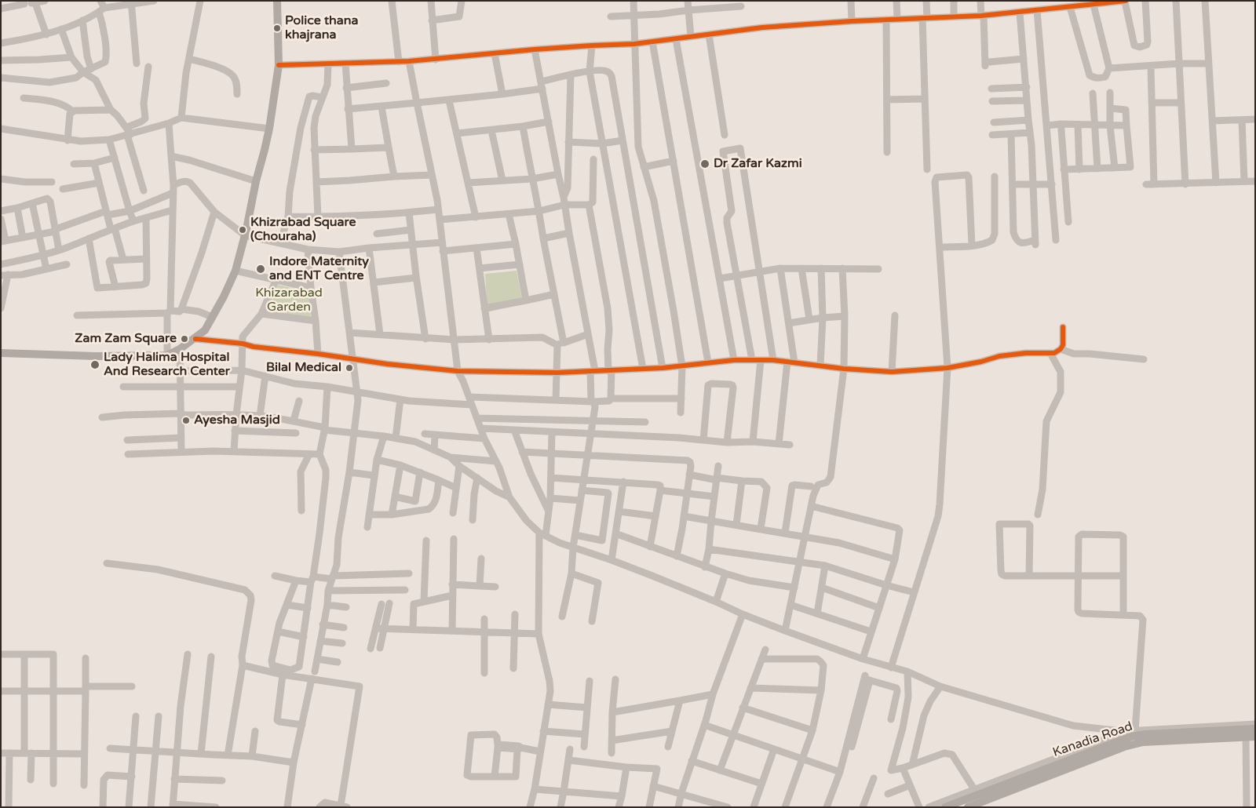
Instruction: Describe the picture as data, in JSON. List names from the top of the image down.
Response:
{
  "streets": {
    "main road": ["Kanadia Road"]
  },
  "parks": ["Khizarabad Garden"],
  "places": [
    "Police thana khajrana",
    "Dr Zafar Kazmi",
    "Khizrabad Square (Chouraha)",
    "Indore Maternity and ENT Centre",
    "Zam Zam Square",
    "Lady Halima Hospital And Research Center",
    "Bilal Medical",
    "Ayesha Masjid"
  ]
}
